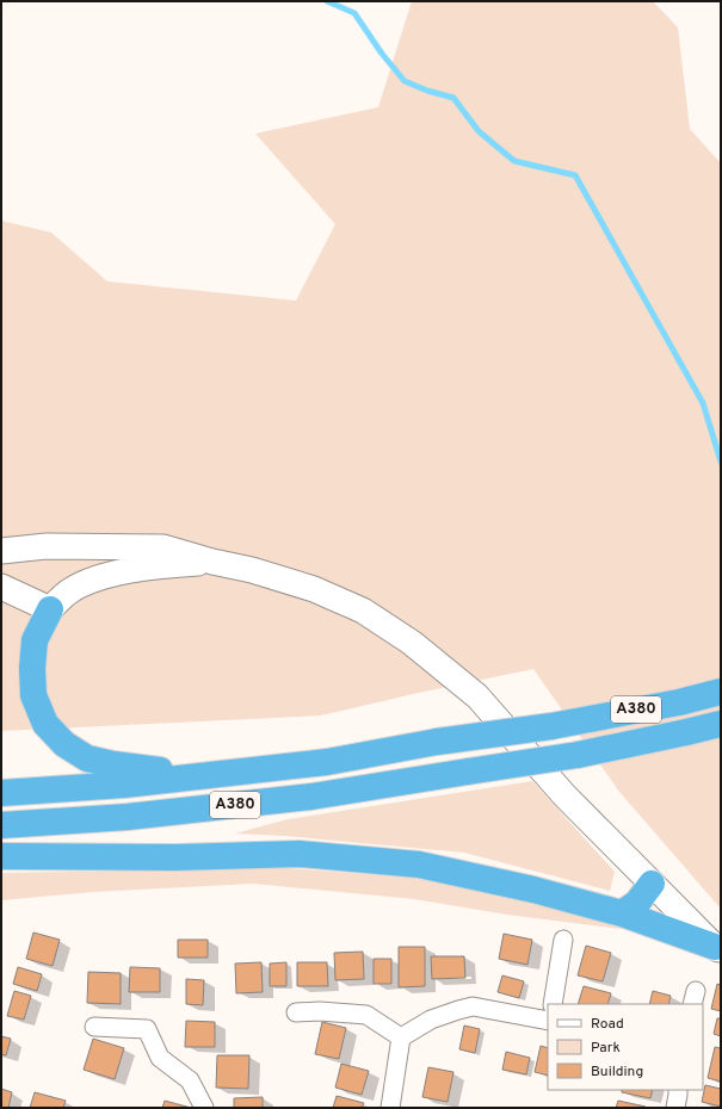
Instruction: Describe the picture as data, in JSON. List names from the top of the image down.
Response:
{
  "streets": {
    "highway": ["A380"]
  },
  "legend": ["Road", "Park", "Building"]
}
